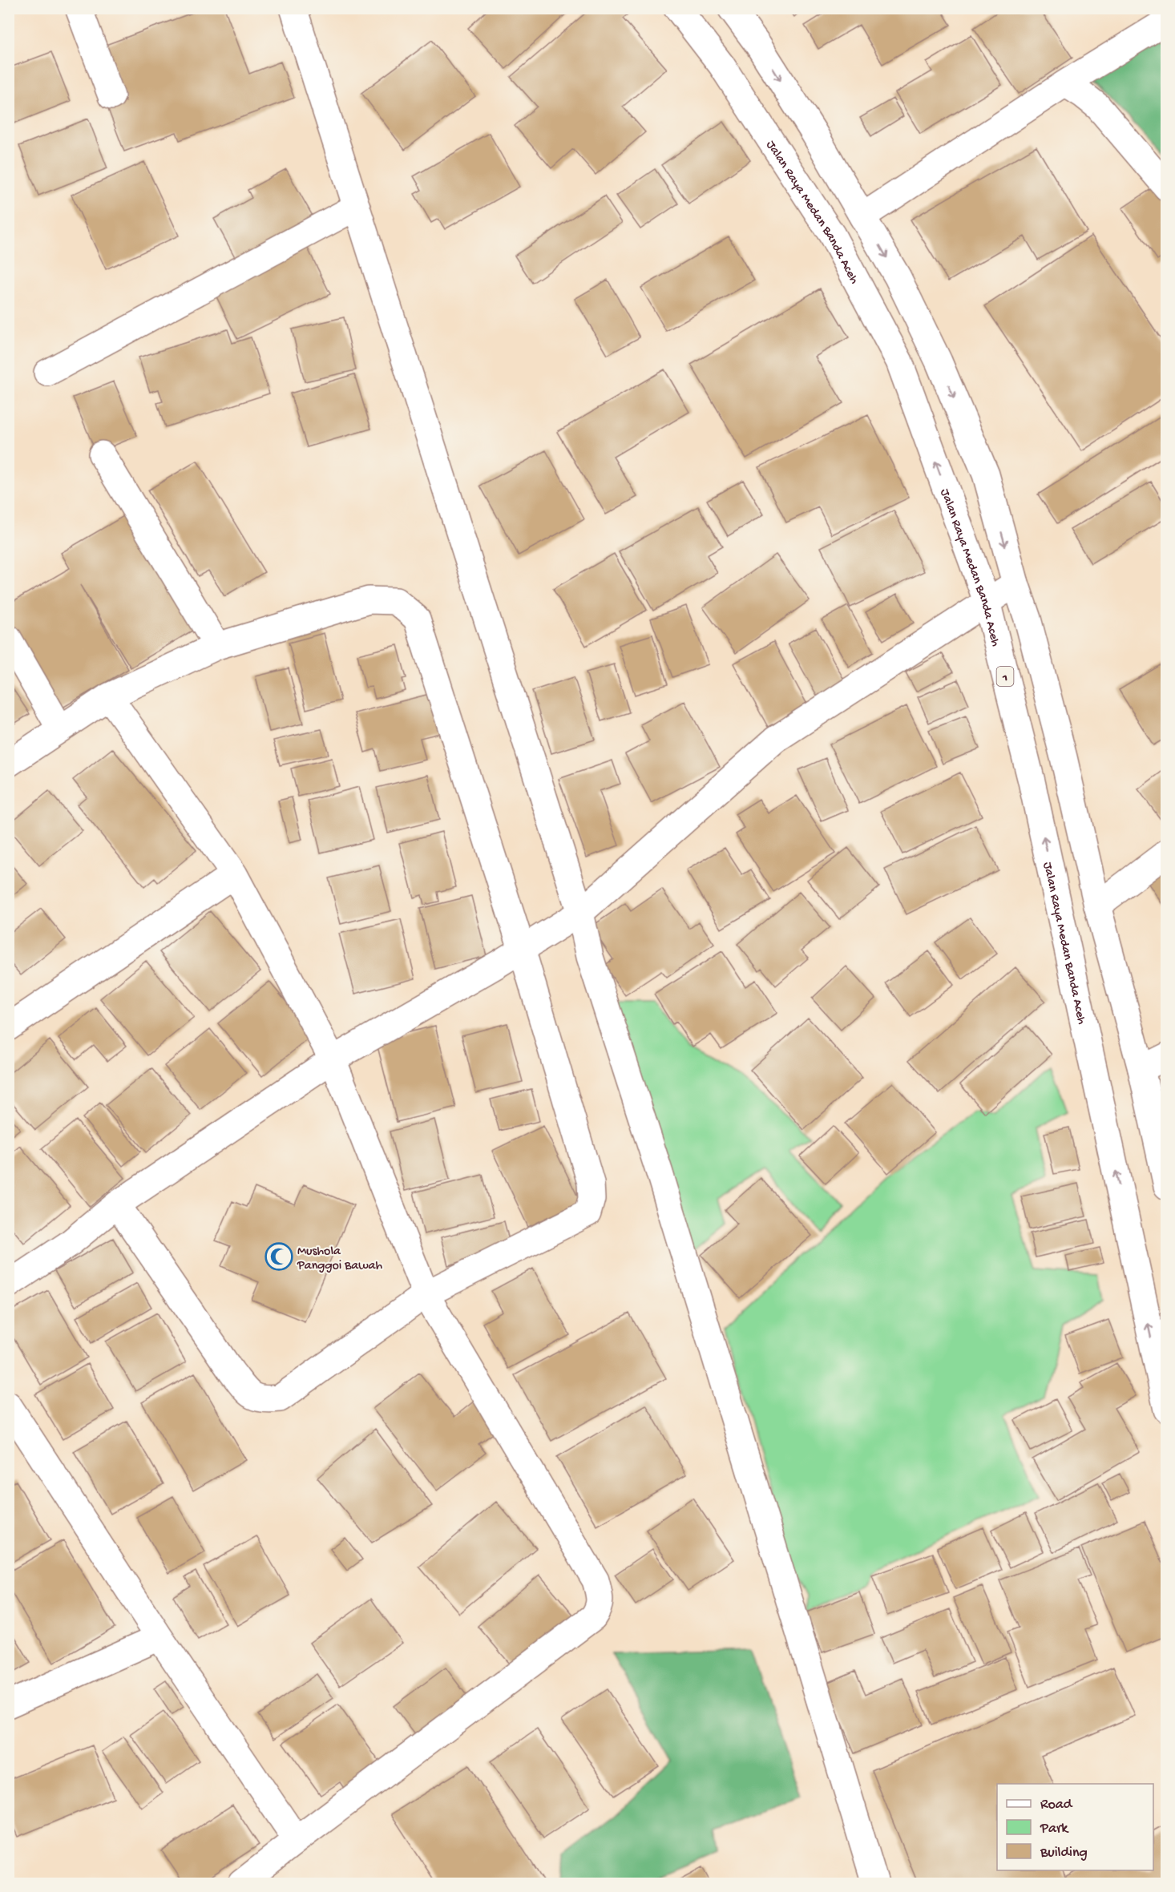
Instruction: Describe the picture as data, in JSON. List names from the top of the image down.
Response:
{
  "streets": {
    "main road": ["Jalan Raya Medan Banda Aceh", "1"]
  },
  "places": {
    "mosque": ["Mushola Panggoi Bawah"]
  },
  "legend": ["Road", "Park", "Building"]
}
